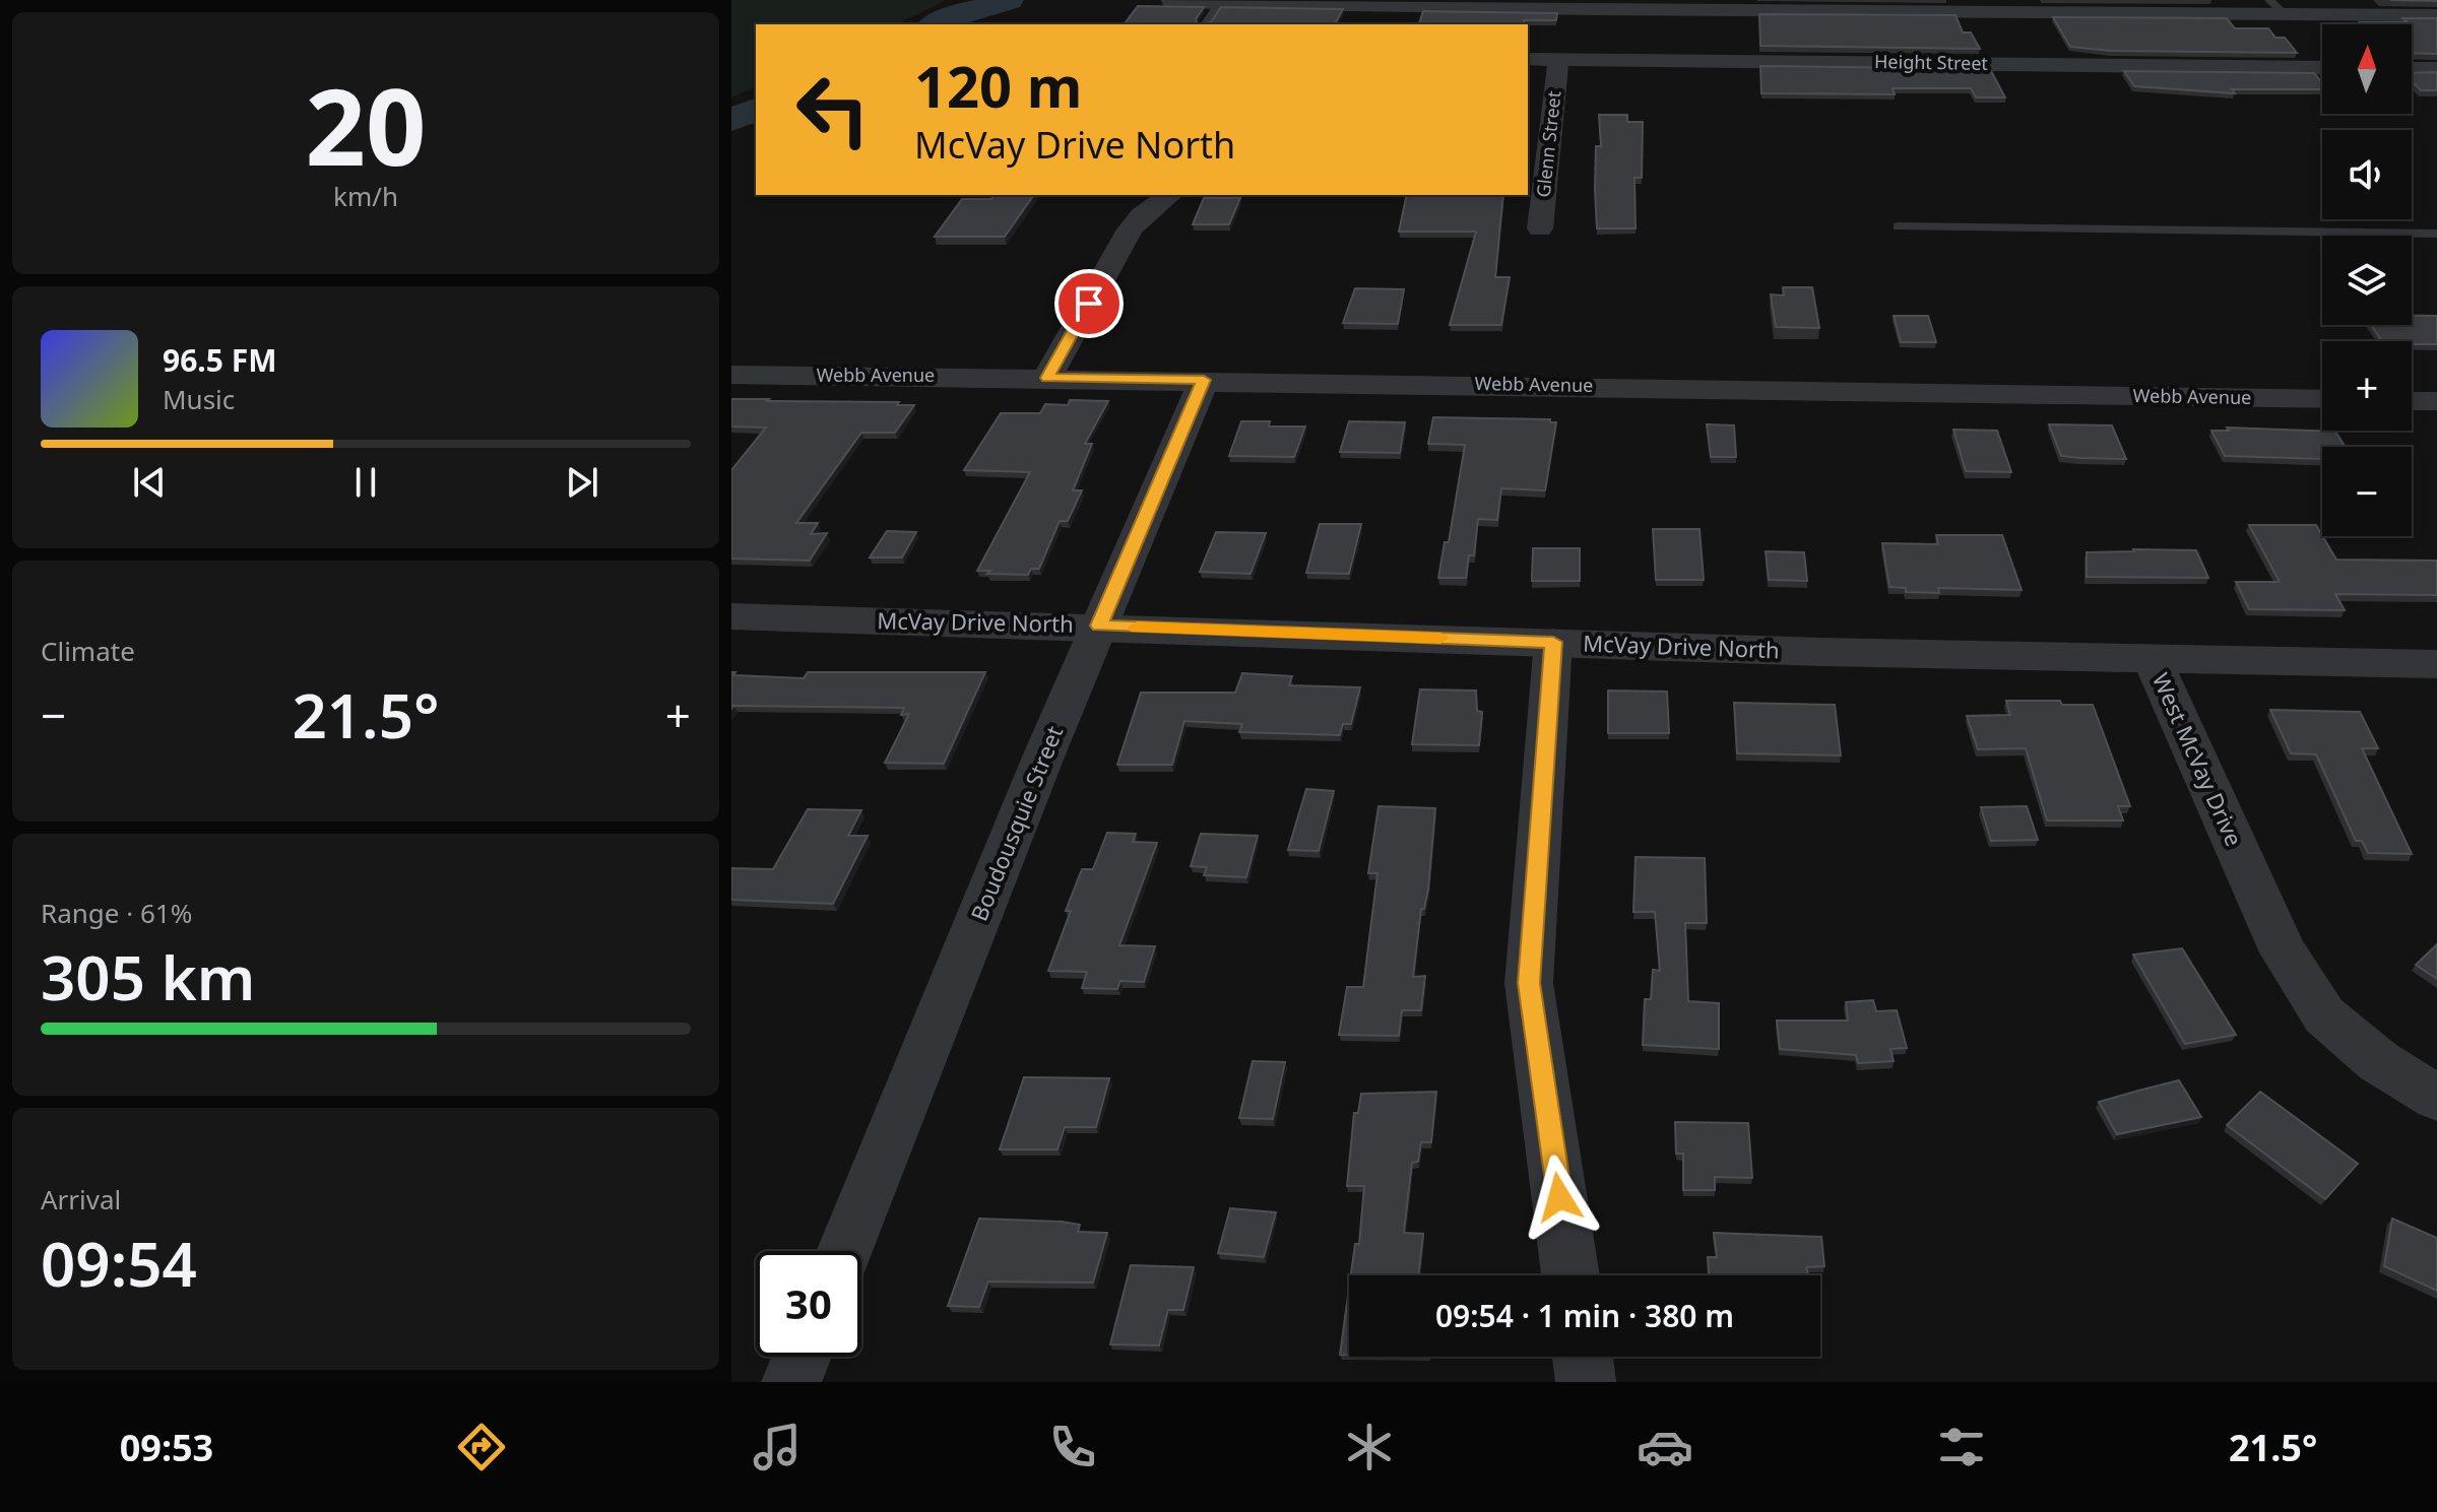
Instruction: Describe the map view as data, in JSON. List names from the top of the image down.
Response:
{
  "streets": {
    "street": [
      "Height Street",
      "Glenn Street",
      "Webb Avenue",
      "McVay Drive North",
      "West McVay Drive",
      "Boudousquie Street"
    ]
  },
  "crossings": [
    ["Height Street", "Glenn Street"],
    ["Webb Avenue", "Boudousquie Street"],
    ["McVay Drive North", "West McVay Drive"],
    ["McVay Drive North", "Boudousquie Street"]
  ],
  "north": "top",
  "page": {
    "tile": [
      ["20", "km/h"],
      "Climate",
      ["Range · 61%", "305 km"],
      ["Arrival", "09:54"]
    ],
    "map_buttons": ["+", "−"],
    "turn": ["120 m", "McVay Drive North"],
    "song": ["96.5 FM", "Music"],
    "heat": ["−", "21.5°", "+"],
    "limit": "30",
    "trip": "09:54 · 1 min · 380 m",
    "tabs": ["09:53", "21.5°"]
  }
}
